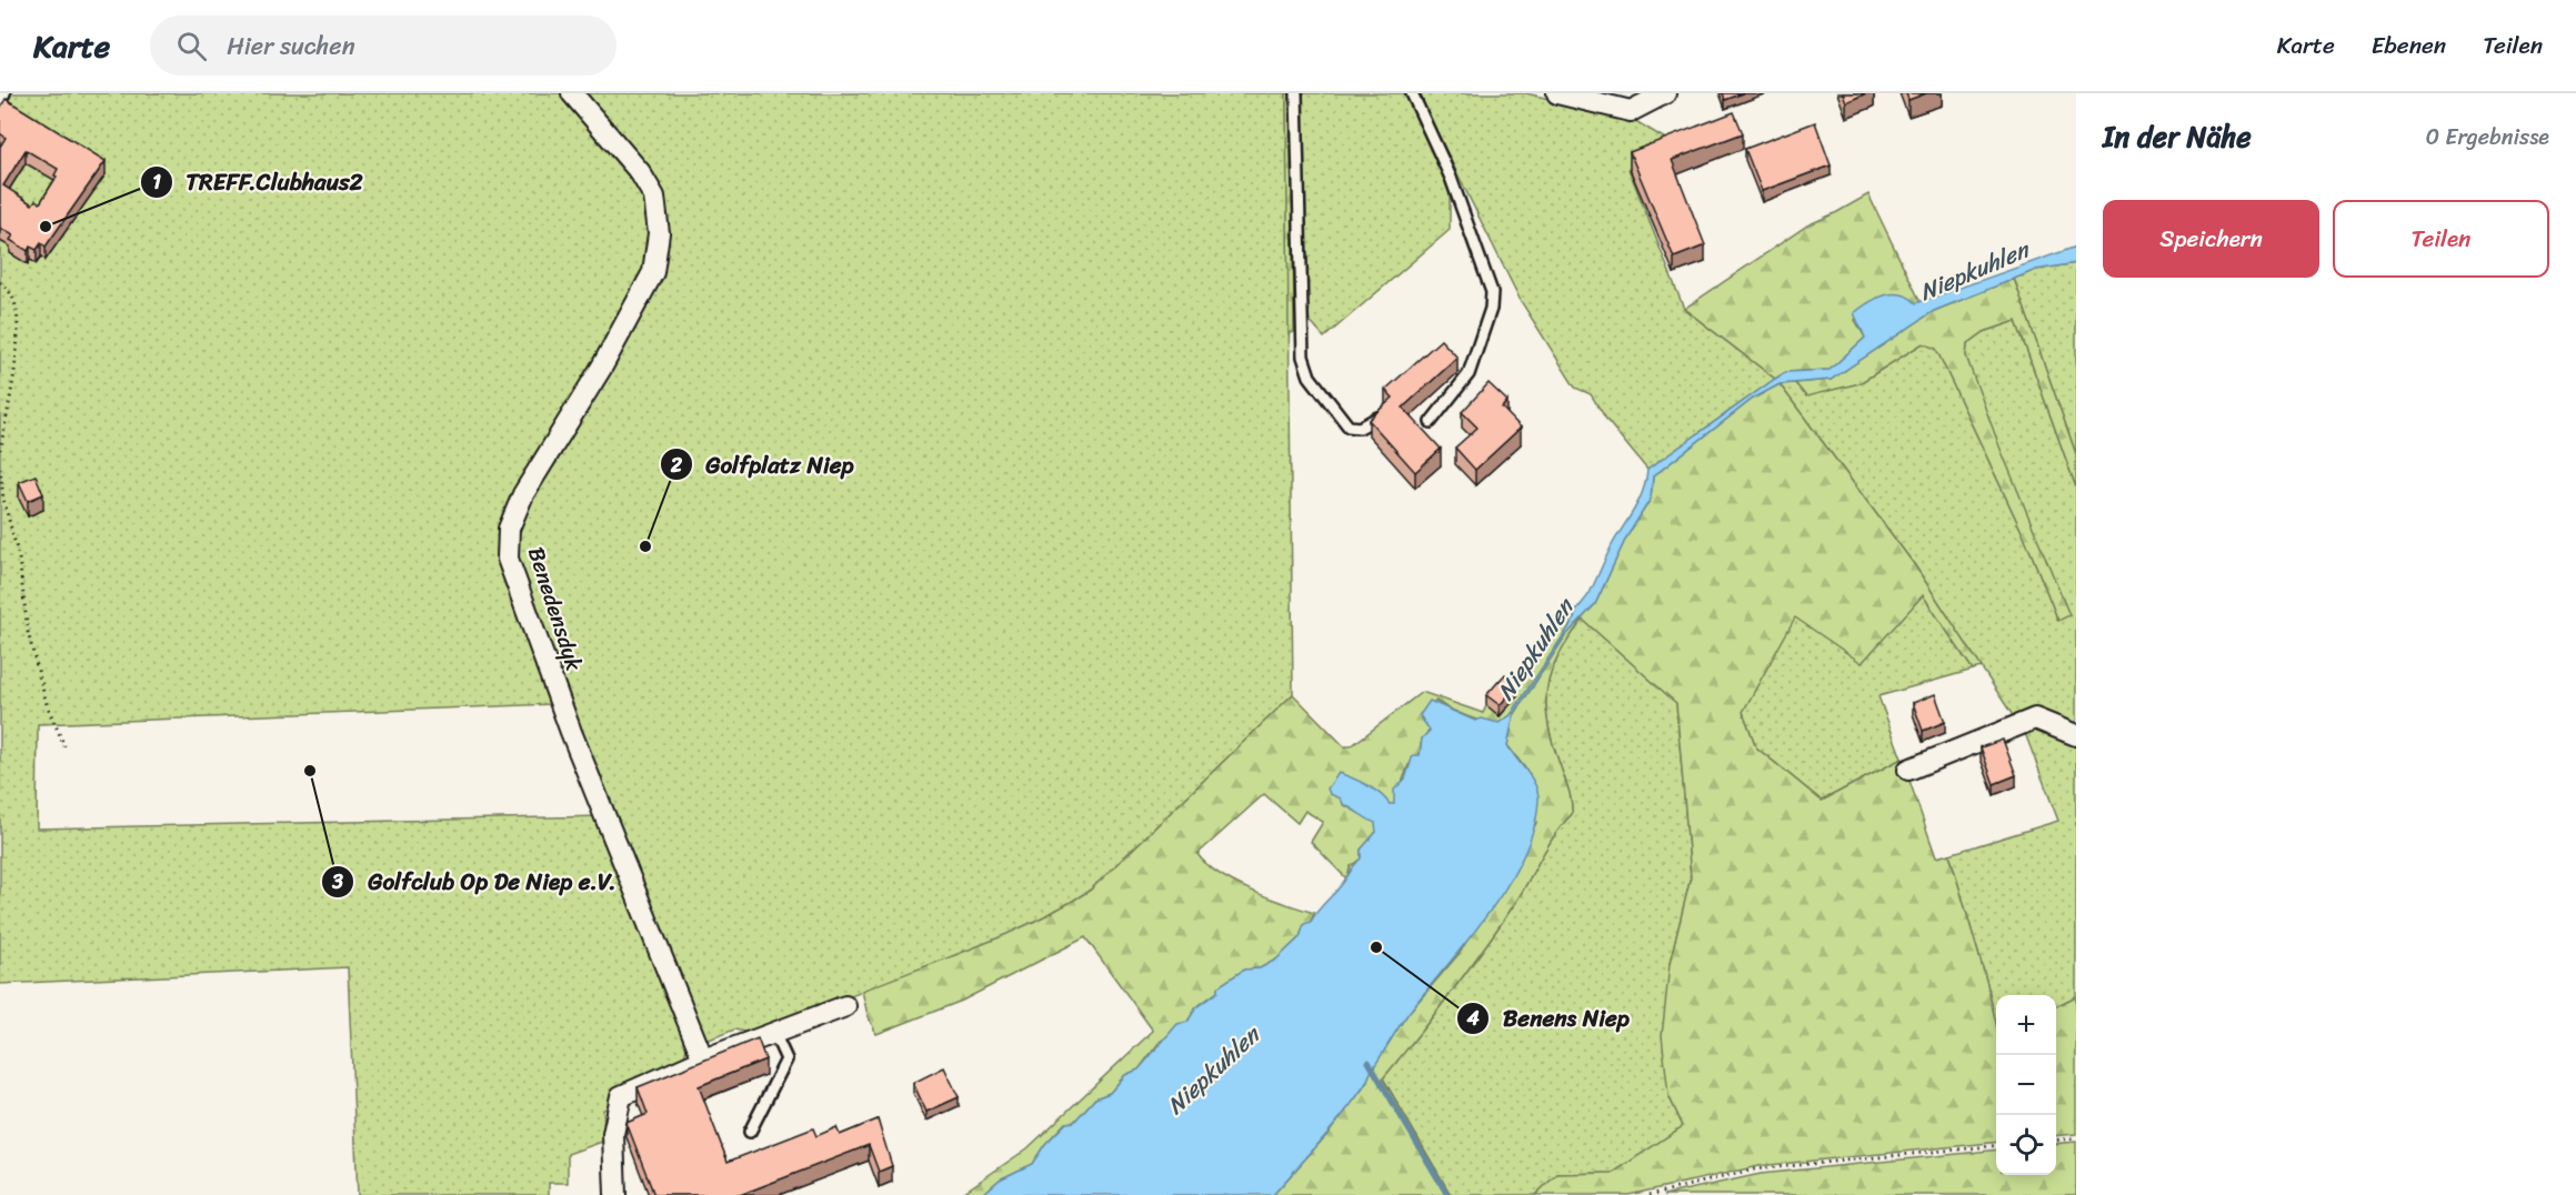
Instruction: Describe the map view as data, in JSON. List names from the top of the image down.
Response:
{
  "streets": {
    "street": ["Benedensdyk"]
  },
  "water": ["Niepkuhlen"],
  "places": [
    "TREFF.Clubhaus2",
    "Golfplatz Niep",
    "Golfclub Op De Niep e.V.",
    "Benens Niep"
  ],
  "page": {
    "header": "Karte",
    "search": "Hier suchen",
    "nav": ["Karte", "Ebenen", "Teilen"],
    "heading": ["In der Nähe", "0 Ergebnisse"],
    "buttons": ["Speichern", "Teilen"],
    "map_buttons": ["+", "−"]
  }
}
